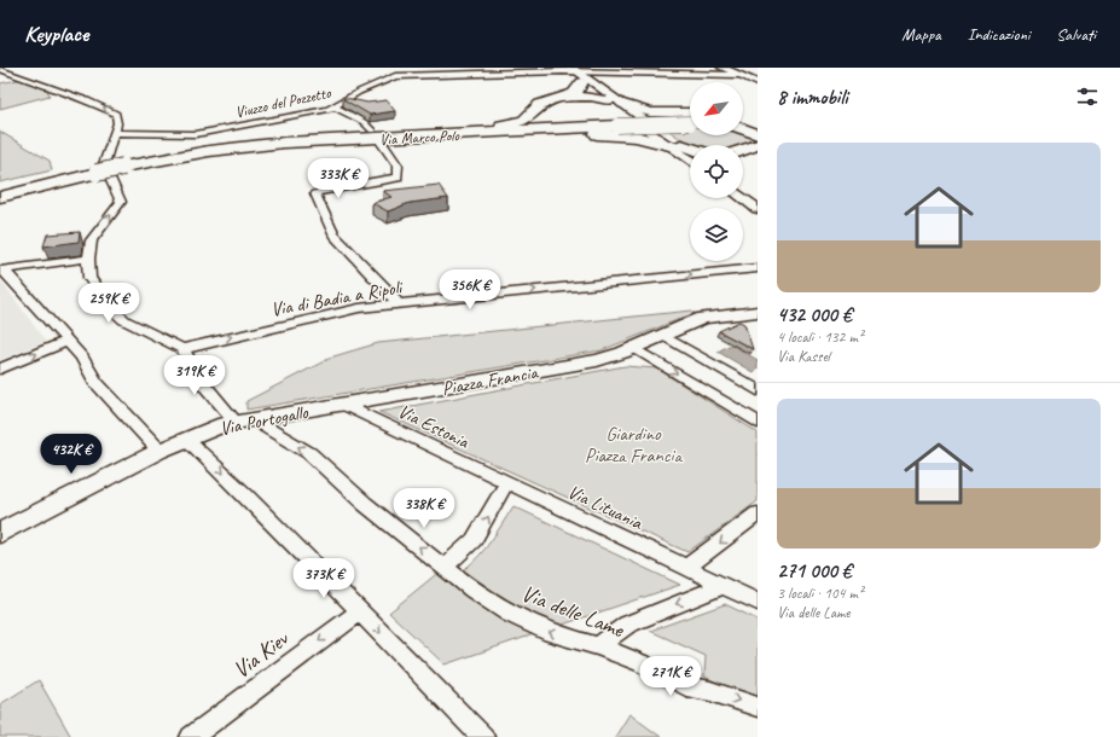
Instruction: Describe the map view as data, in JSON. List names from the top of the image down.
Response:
{
  "streets": {
    "highway": ["Via Marco Polo"],
    "main road": ["Piazza Francia", "Via Portogallo"],
    "street": [
      "Viuzzo del Pozzetto",
      "Via di Badia a Ripoli",
      "Via Estonia",
      "Via Lituania",
      "Via delle Lame",
      "Via Kiev"
    ]
  },
  "crossings": [
    ["Via di Badia a Ripoli", "Via delle Lame"],
    ["Piazza Francia", "Via Portogallo"],
    ["Piazza Francia", "Via Estonia"],
    ["Via Portogallo", "Via Estonia"],
    ["Via Portogallo", "Via delle Lame"],
    ["Via Estonia", "Via Lituania"]
  ],
  "one_way": ["Via di Badia a Ripoli", "Via Kiev"],
  "parks": ["Giardino Piazza Francia"],
  "north": "bottom left",
  "page": {
    "header": "Keyplace",
    "nav": ["Mappa", "Indicazioni", "Salvati"],
    "heading": "8 immobili",
    "list": [
      {
        "name": "432 000 €",
        "note": "4 locali · 132 m² · Via Kassel"
      },
      {
        "name": "271 000 €",
        "note": "3 locali · 104 m² · Via delle Lame"
      }
    ],
    "price": [
      "333K €",
      "356K €",
      "259K €",
      "319K €",
      "432K €",
      "338K €",
      "373K €",
      "271K €"
    ]
  }
}
